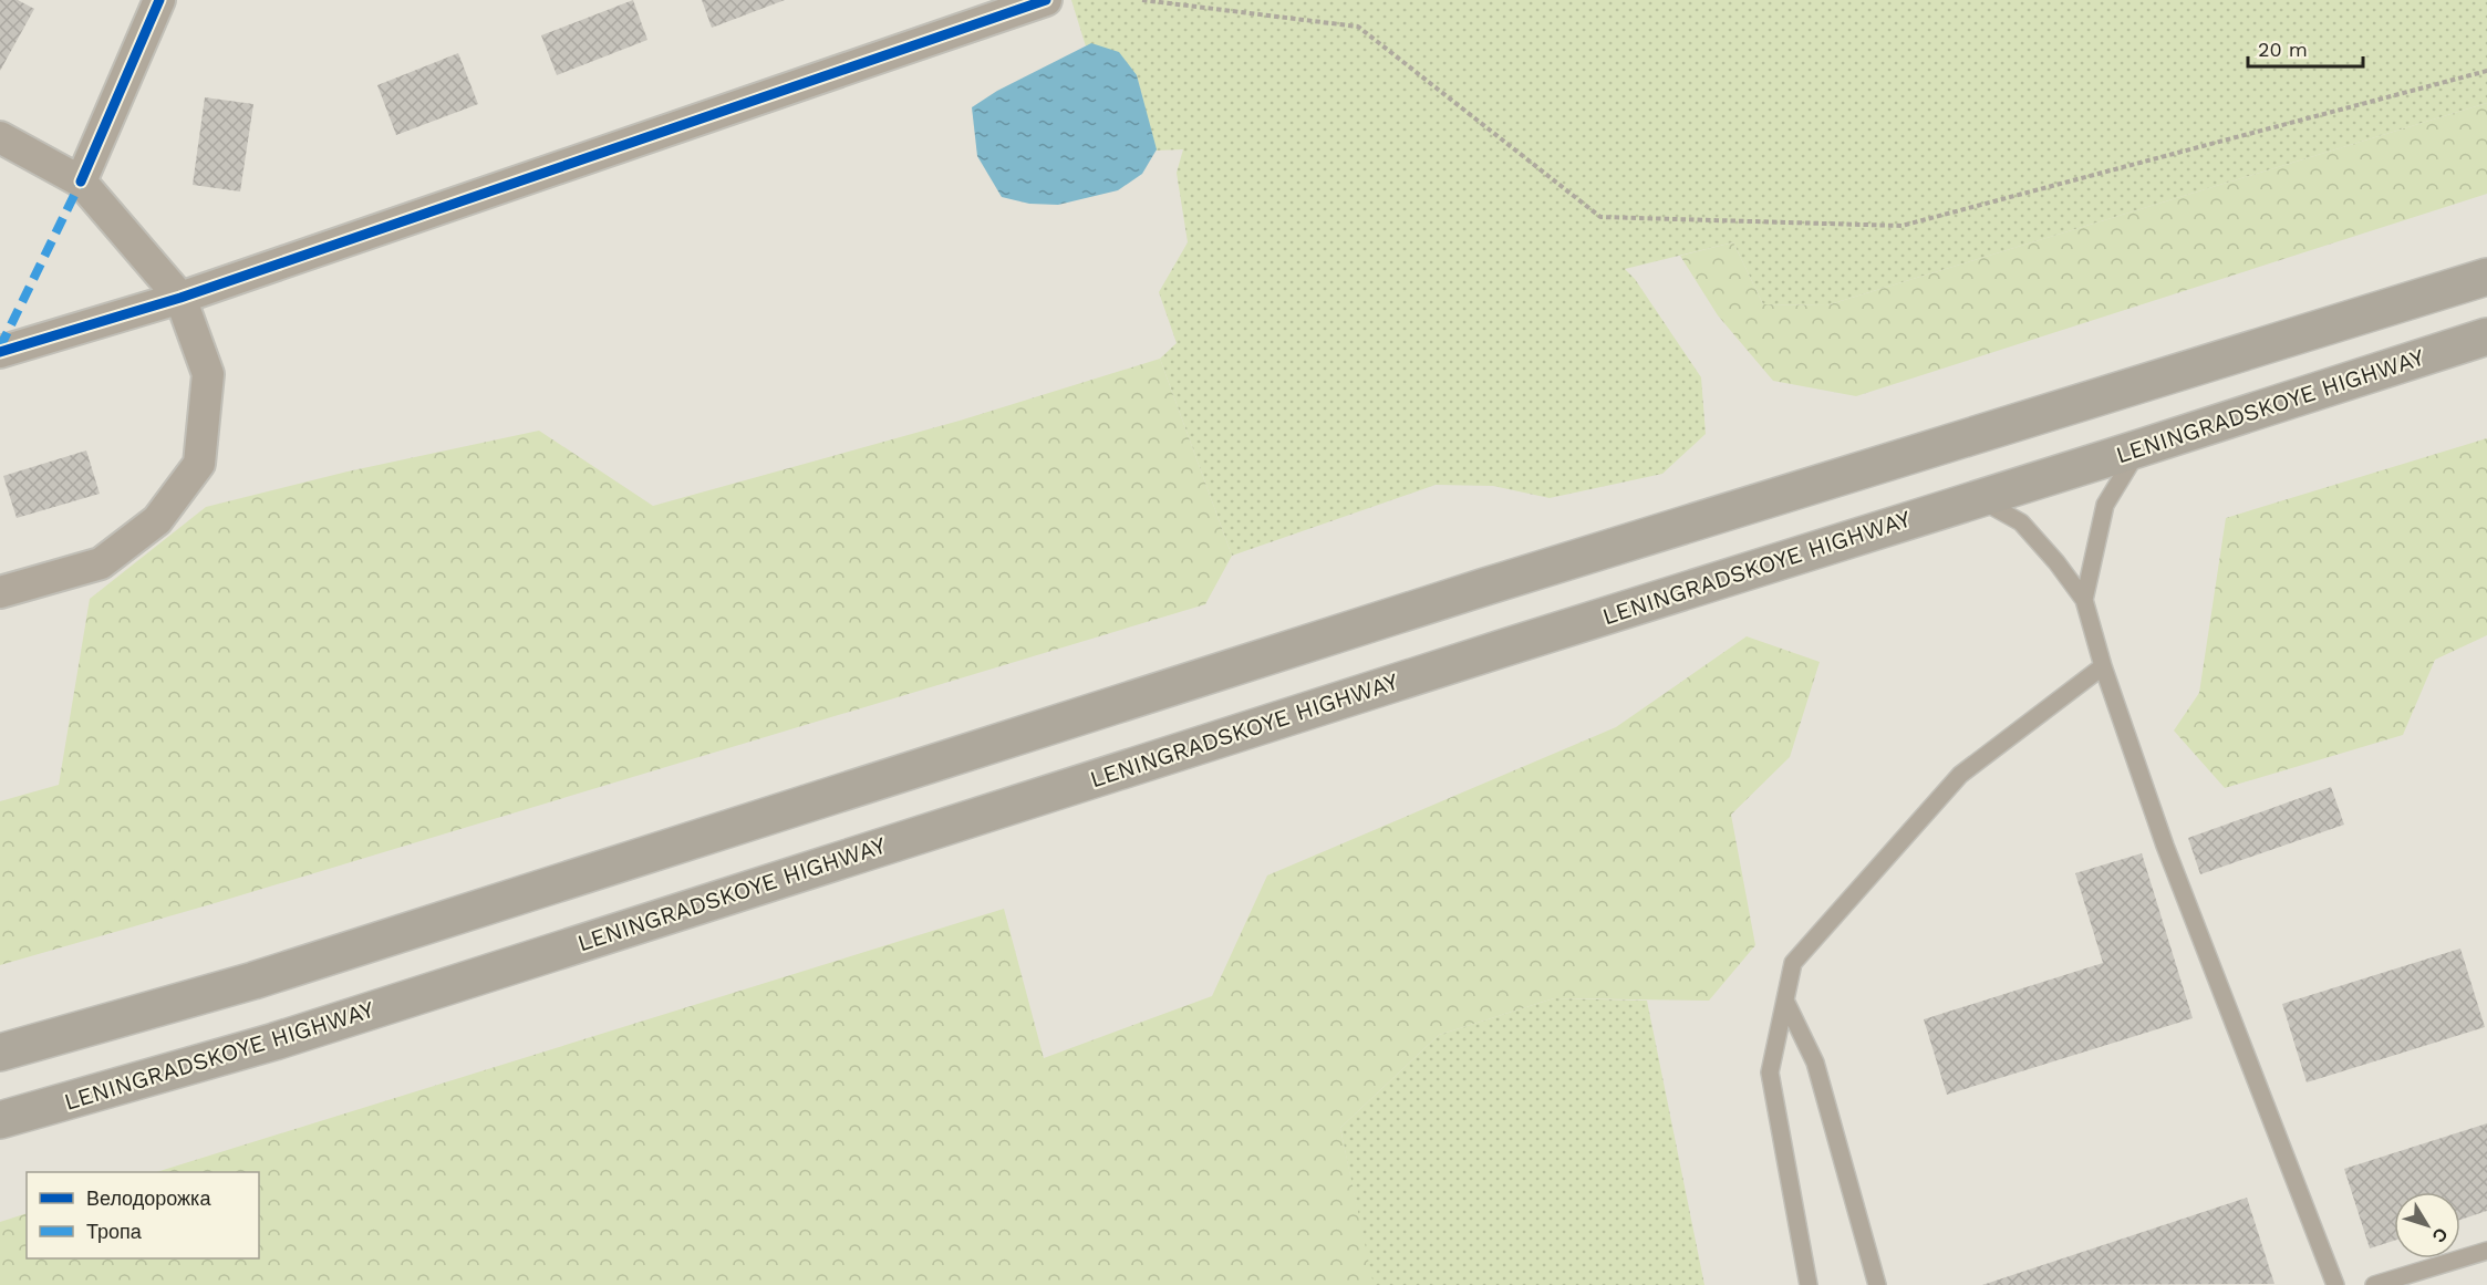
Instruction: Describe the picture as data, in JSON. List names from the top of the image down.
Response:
{
  "streets": {
    "highway": ["LENINGRADSKOYE HIGHWAY"]
  },
  "legend": ["Велодорожка", "Тропа"],
  "scale_bar": "20 m",
  "north": "bottom right"
}
